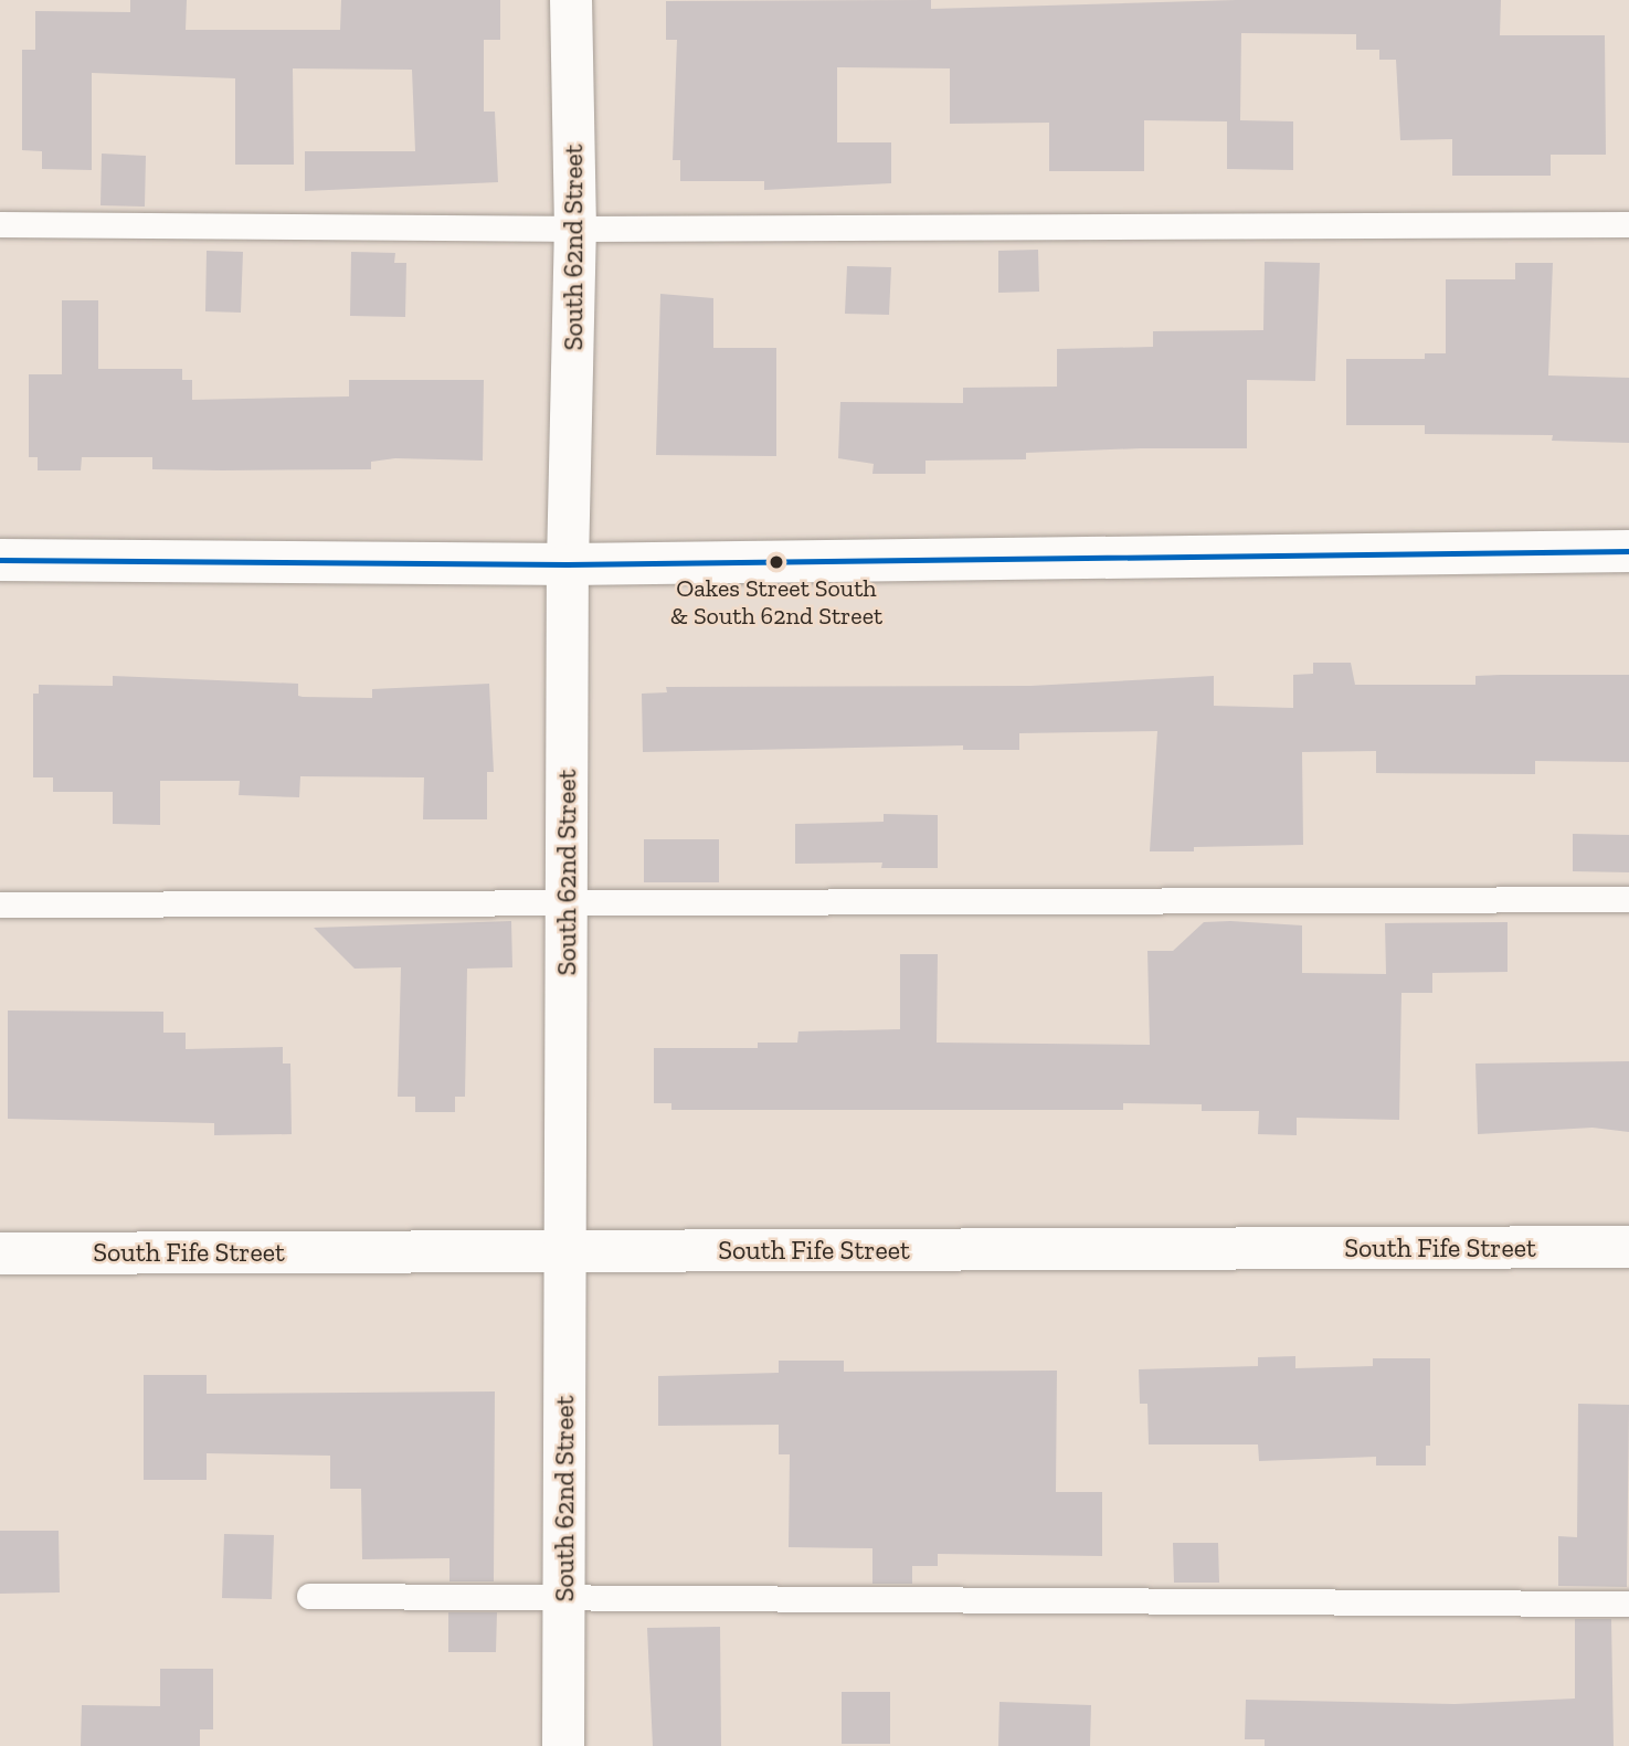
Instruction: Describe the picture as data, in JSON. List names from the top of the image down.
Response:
{
  "streets": {
    "street": ["South 62nd Street", "South Fife Street"]
  },
  "crossings": [
    ["South 62nd Street", "South Fife Street"]
  ],
  "places": ["Oakes Street South & South 62nd Street"]
}
